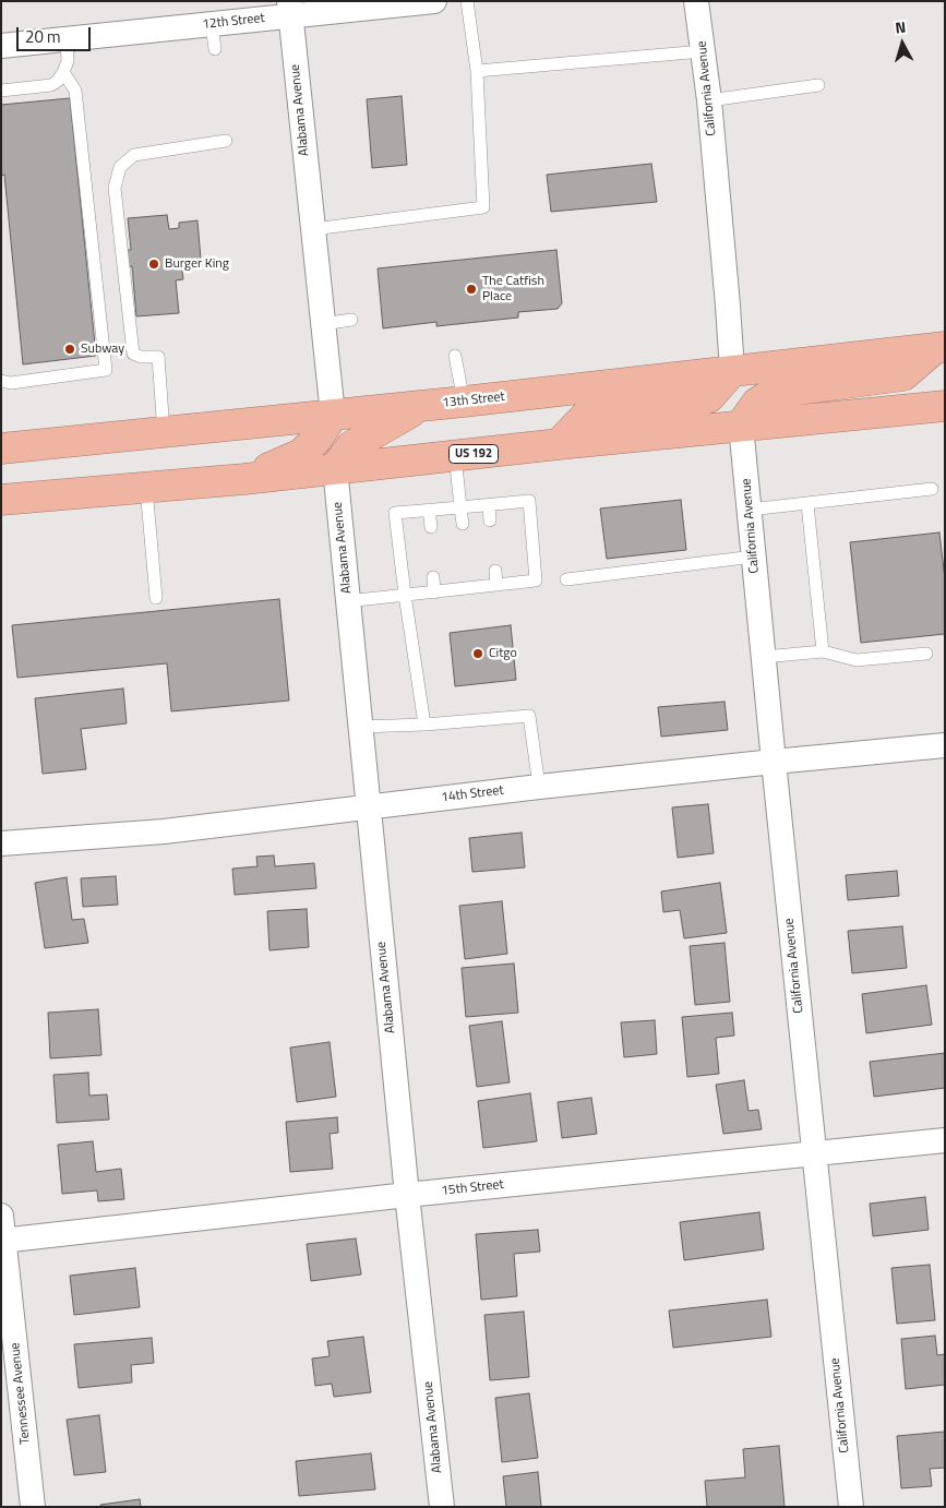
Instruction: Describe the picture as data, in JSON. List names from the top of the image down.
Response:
{
  "streets": {
    "highway": ["13th Street", "US 192"],
    "street": [
      "12th Street",
      "California Avenue",
      "Alabama Avenue",
      "14th Street",
      "15th Street",
      "Tennessee Avenue"
    ]
  },
  "crossings": [
    ["12th Street", "Alabama Avenue"],
    ["California Avenue", "13th Street"],
    ["California Avenue", "US 192"],
    ["California Avenue", "14th Street"],
    ["California Avenue", "15th Street"],
    ["Alabama Avenue", "13th Street"],
    ["Alabama Avenue", "US 192"],
    ["Alabama Avenue", "14th Street"],
    ["Alabama Avenue", "15th Street"],
    ["15th Street", "Tennessee Avenue"]
  ],
  "places": [
    "Burger King",
    "The Catfish Place",
    "Subway",
    "Citgo"
  ],
  "scale_bar": "20 m",
  "north": "top"
}
